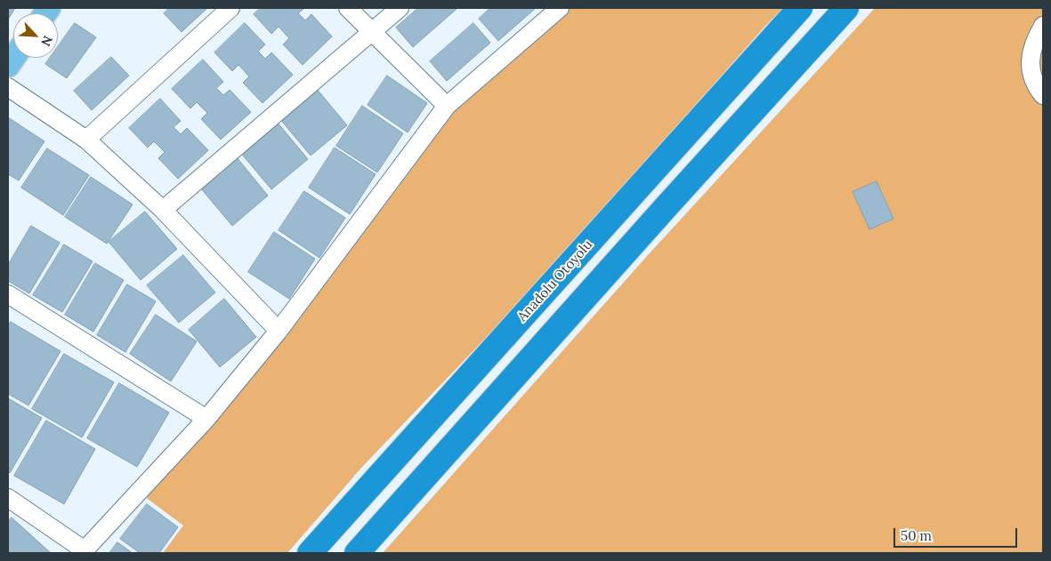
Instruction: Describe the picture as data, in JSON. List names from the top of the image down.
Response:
{
  "streets": {
    "highway": ["Anadolu Otoyolu"]
  },
  "scale_bar": "50 m",
  "north": "bottom right"
}
